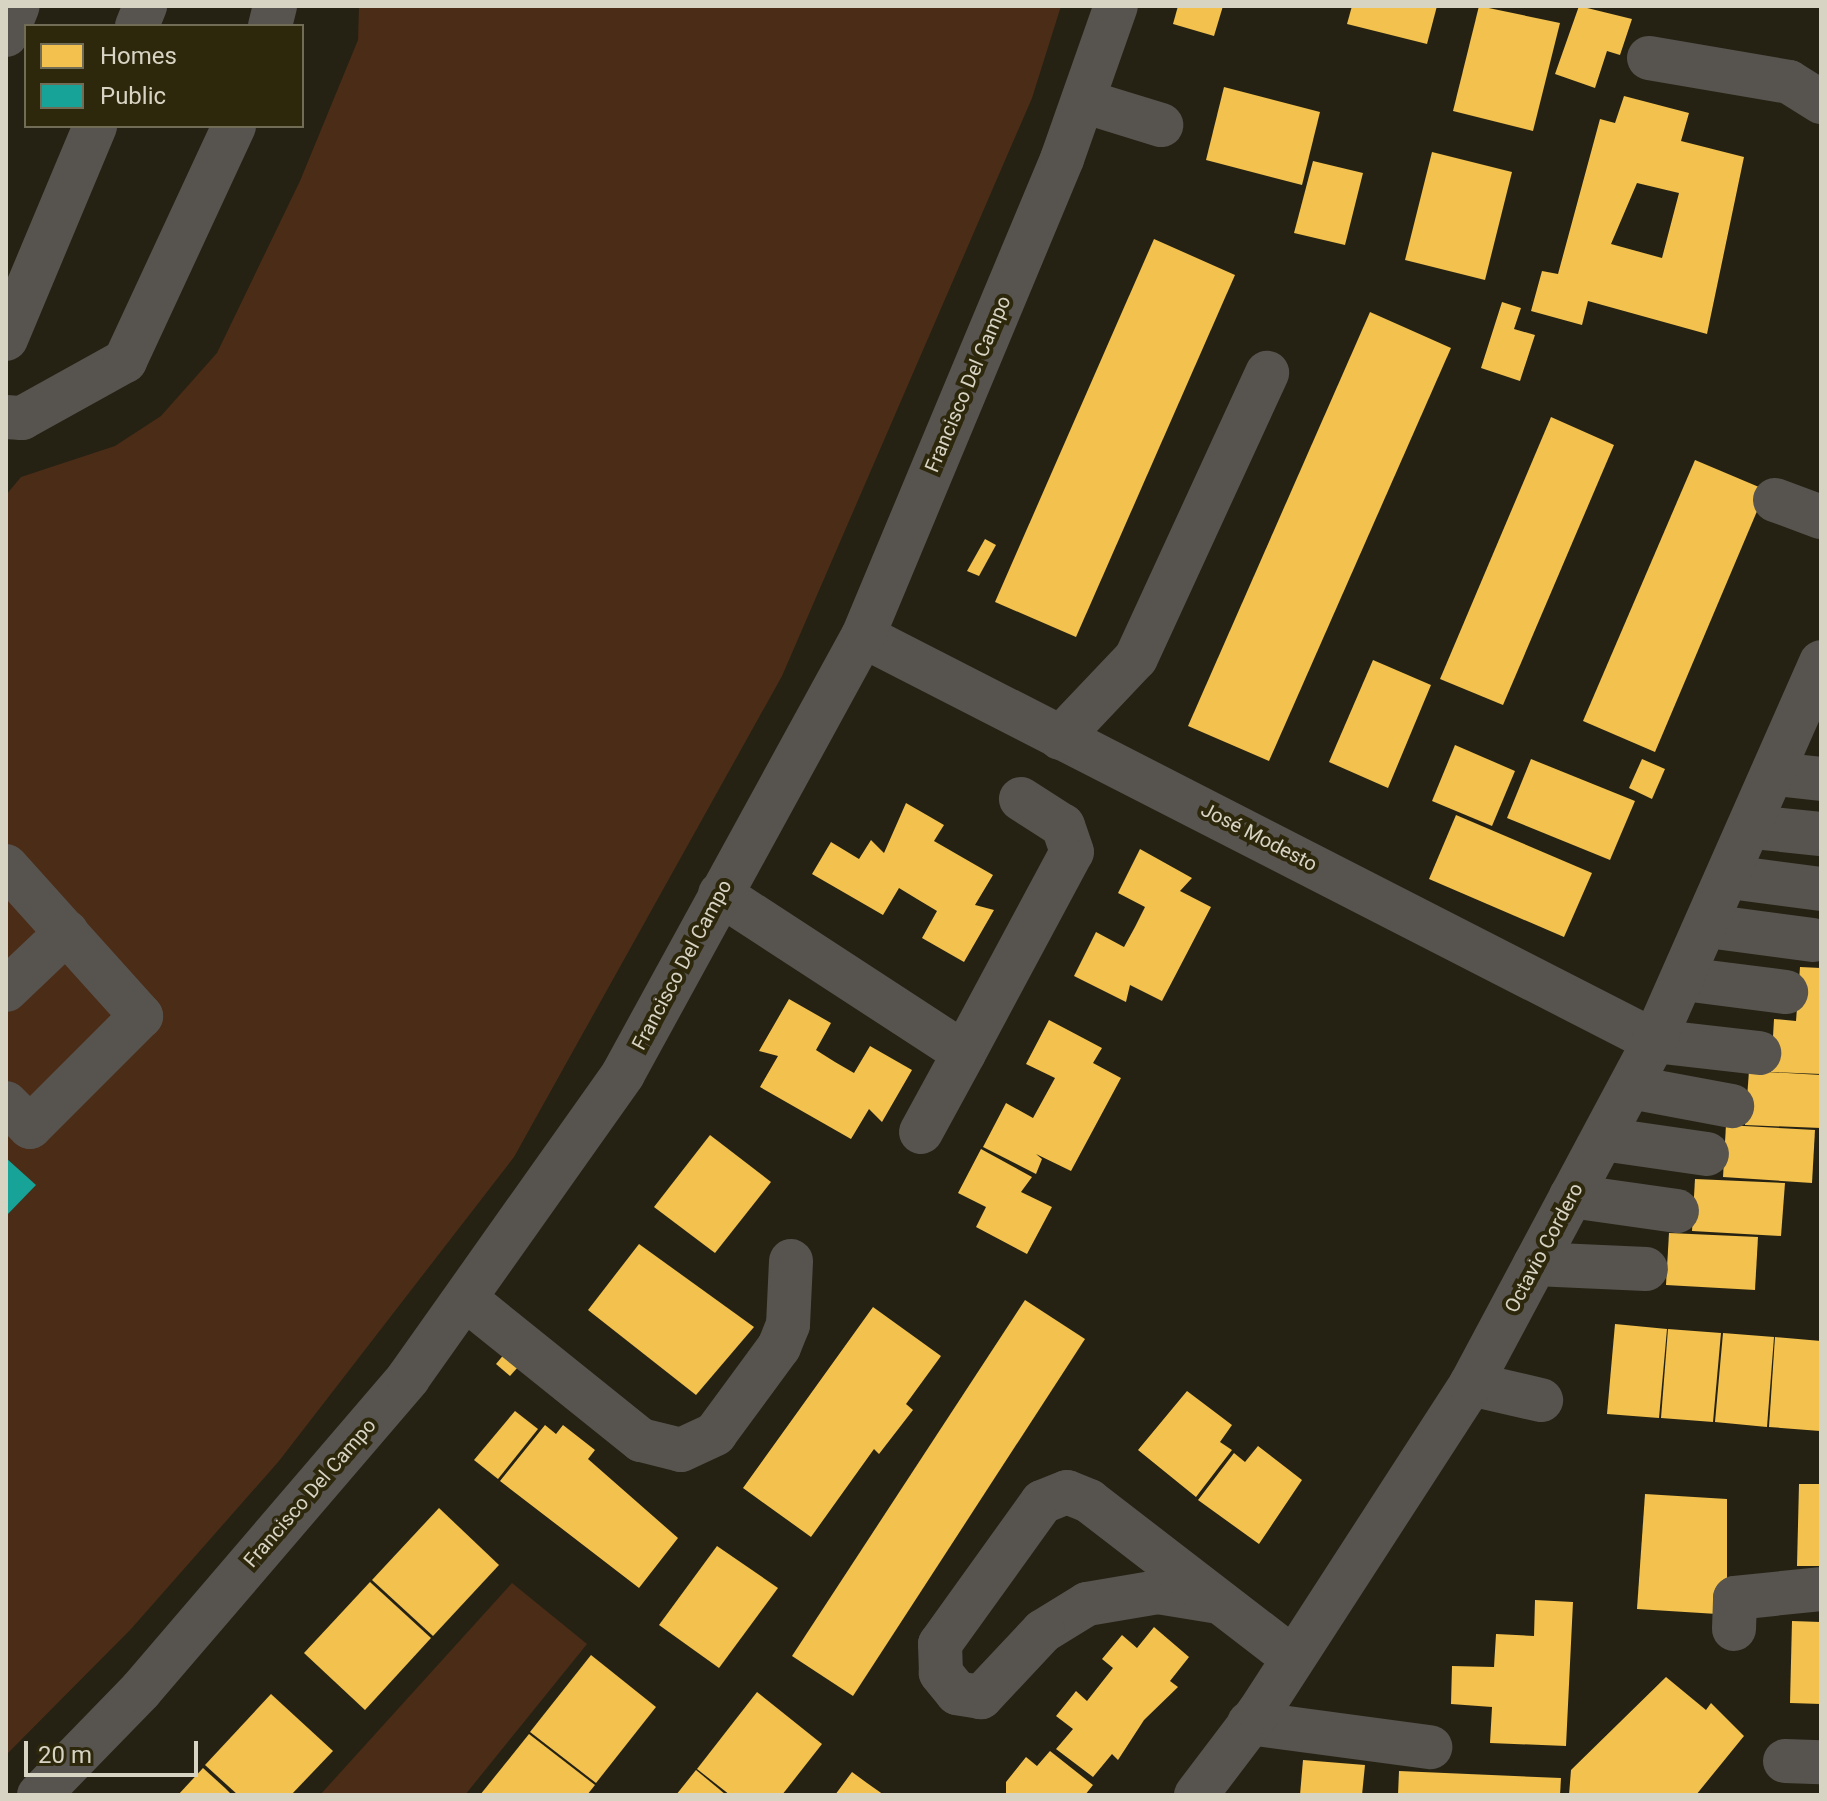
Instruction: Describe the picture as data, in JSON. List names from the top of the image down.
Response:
{
  "streets": {
    "street": ["Francisco Del Campo", "José Modesto", "Octavio Cordero"]
  },
  "crossings": [
    ["Francisco Del Campo", "José Modesto"],
    ["José Modesto", "Octavio Cordero"]
  ],
  "legend": ["Homes", "Public"],
  "scale_bar": "20 m"
}
